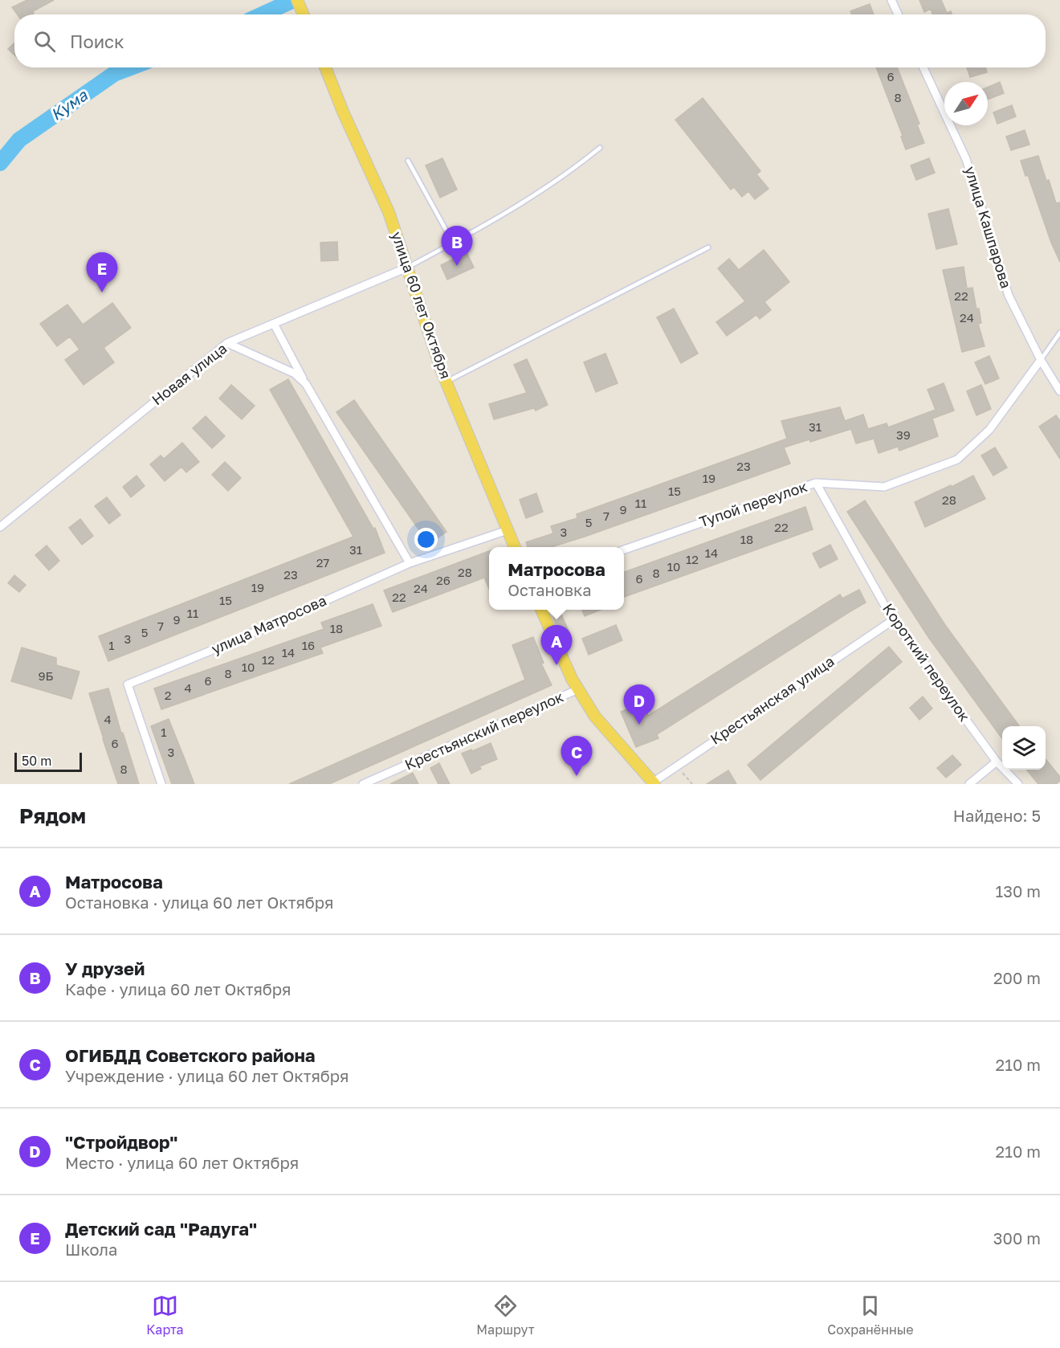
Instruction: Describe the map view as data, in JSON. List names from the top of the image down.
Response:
{
  "streets": {
    "main road": ["улица 60 лет Октября"],
    "street": [
      "улица Кашпарова",
      "Новая улица",
      "Тупой переулок",
      "улица Матросова",
      "Короткий переулок",
      "Крестьянская улица",
      "Крестьянский переулок"
    ]
  },
  "crossings": [
    ["улица Кашпарова", "Тупой переулок"],
    ["улица 60 лет Октября", "Новая улица"],
    ["улица 60 лет Октября", "улица Матросова"],
    ["Тупой переулок", "Короткий переулок"],
    ["Короткий переулок", "Крестьянская улица"]
  ],
  "water": ["Кума"],
  "house_numbers": [
    "6",
    "8",
    "22",
    "24",
    "31",
    "39",
    "23",
    "19",
    "15",
    "28",
    "11",
    "9",
    "7",
    "5",
    "22",
    "3",
    "18",
    "31",
    "14",
    "12",
    "27",
    "10",
    "28",
    "8",
    "23",
    "6",
    "26",
    "19",
    "24",
    "22",
    "15",
    "11",
    "9",
    "7",
    "18",
    "5",
    "3",
    "1",
    "16",
    "14",
    "12",
    "10",
    "8",
    "9Б",
    "6",
    "4",
    "2",
    "4",
    "1",
    "6",
    "3",
    "8"
  ],
  "scale_bar": "50 m",
  "north": "top right",
  "page": {
    "search": "Поиск",
    "pins": [
      "B",
      "E",
      "A",
      "D",
      "C"
    ],
    "popup": ["Матросова", "Остановка"],
    "scale": "50 m",
    "heading": ["Рядом", "Найдено: 5"],
    "list": [
      {
        "mark": "A",
        "name": "Матросова",
        "note": "Остановка · улица 60 лет Октября",
        "value": "130 m"
      },
      {
        "mark": "B",
        "name": "У друзей",
        "note": "Кафе · улица 60 лет Октября",
        "value": "200 m"
      },
      {
        "mark": "C",
        "name": "ОГИБДД Советского района",
        "note": "Учреждение · улица 60 лет Октября",
        "value": "210 m"
      },
      {
        "mark": "D",
        "name": "\"Стройдвор\"",
        "note": "Место · улица 60 лет Октября",
        "value": "210 m"
      },
      {
        "mark": "E",
        "name": "Детский сад \"Радуга\"",
        "note": "Школа",
        "value": "300 m"
      }
    ],
    "nav": ["Карта", "Маршрут", "Сохранённые"]
  }
}
